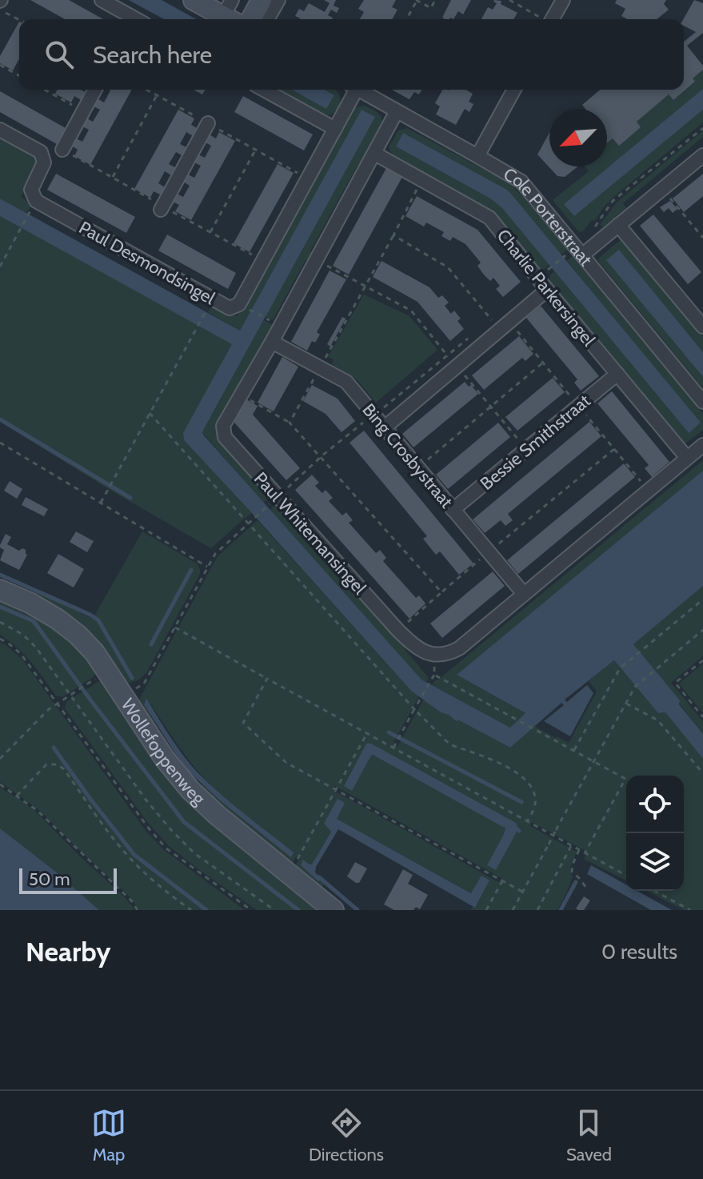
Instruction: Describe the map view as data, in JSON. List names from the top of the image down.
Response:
{
  "streets": {
    "street": [
      "Cole Porterstraat",
      "Paul Desmondsingel",
      "Charlie Parkersingel",
      "Bessie Smithstraat",
      "Bing Crosbystraat",
      "Paul Whitemansingel",
      "Wollefoppenweg"
    ]
  },
  "crossings": [
    ["Cole Porterstraat", "Paul Whitemansingel"],
    ["Charlie Parkersingel", "Bessie Smithstraat"],
    ["Charlie Parkersingel", "Paul Whitemansingel"],
    ["Bessie Smithstraat", "Bing Crosbystraat"],
    ["Bing Crosbystraat", "Paul Whitemansingel"]
  ],
  "scale_bar": "50 m",
  "north": "bottom left",
  "page": {
    "search": "Search here",
    "scale": "50 m",
    "heading": ["Nearby", "0 results"],
    "nav": ["Map", "Directions", "Saved"]
  }
}
